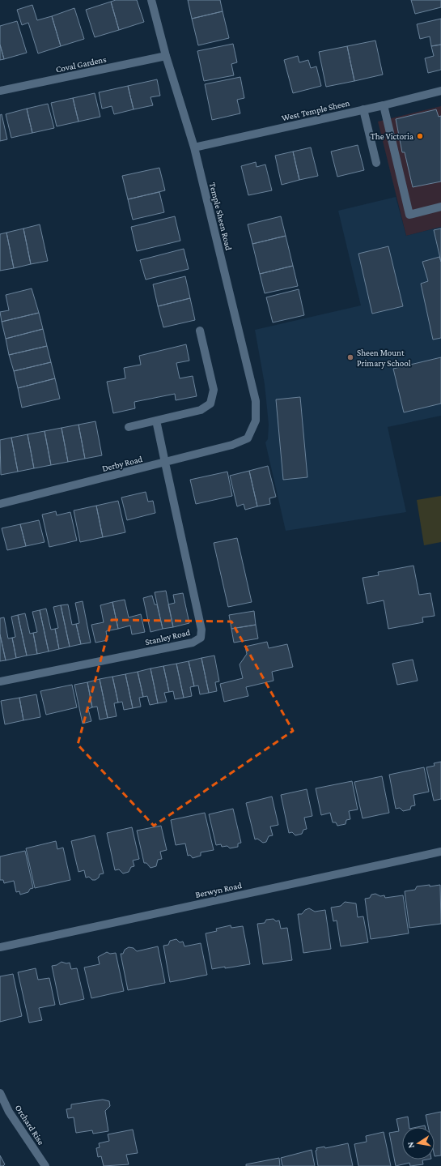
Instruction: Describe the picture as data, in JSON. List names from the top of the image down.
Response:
{
  "streets": {
    "street": [
      "Coval Gardens",
      "West Temple Sheen",
      "Temple Sheen Road",
      "Derby Road",
      "Stanley Road",
      "Berwyn Road",
      "Orchard Rise"
    ]
  },
  "crossings": [
    ["Coval Gardens", "Temple Sheen Road"],
    ["West Temple Sheen", "Temple Sheen Road"],
    ["Temple Sheen Road", "Derby Road"],
    ["Derby Road", "Stanley Road"]
  ],
  "places": ["The Victoria", "Sheen Mount Primary School"],
  "north": "left"
}
